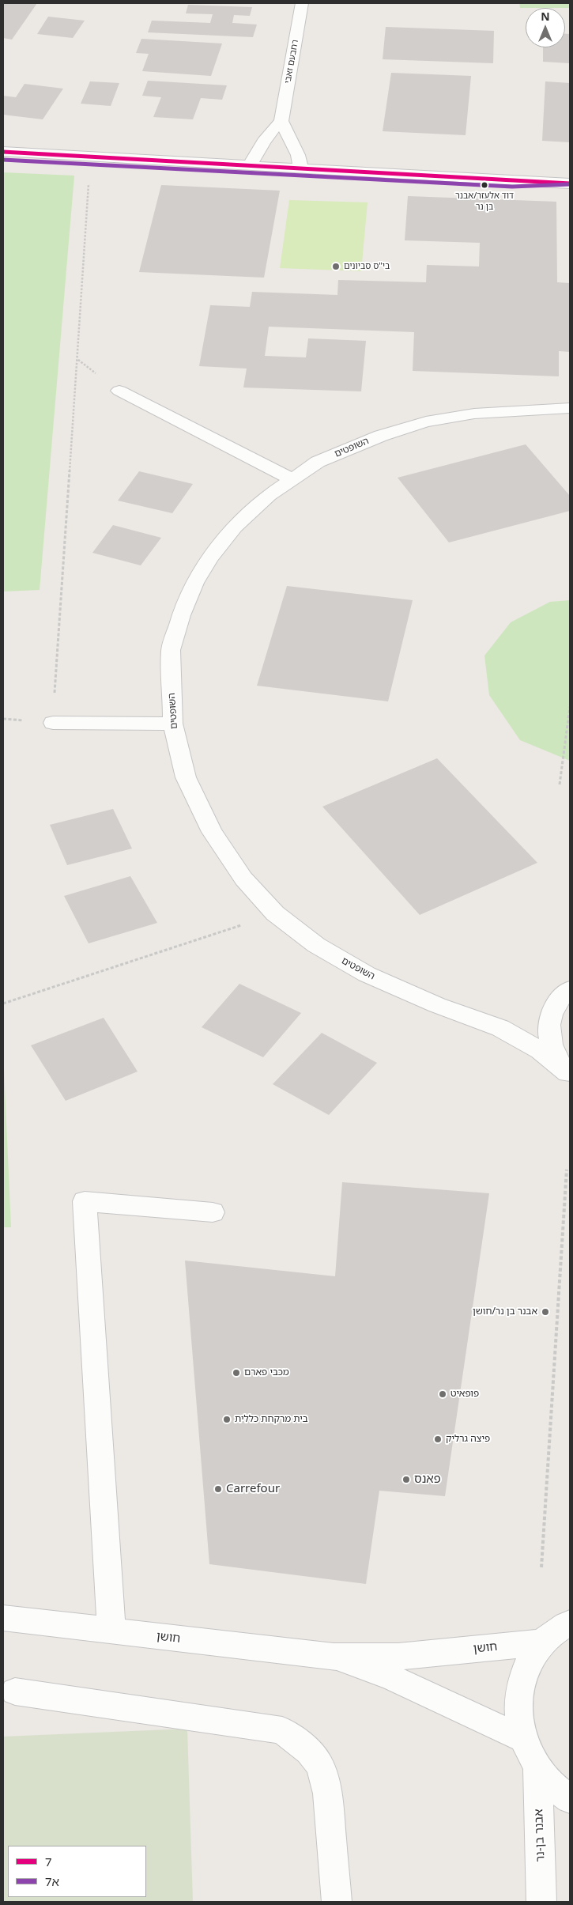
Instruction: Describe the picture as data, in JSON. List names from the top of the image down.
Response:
{
  "streets": {
    "street": [
      "רחבעם זאבי",
      "השופטים",
      "חושן",
      "אבנר בן-נר"
    ]
  },
  "places": [
    "דוד אלעזר/אבנר בן נר",
    "בי\"ס סביונים",
    "אבנר בן נר/חושן",
    "מכבי פארם",
    "פופאיט",
    "בית מרקחת כללית",
    "פיצה גרליק",
    "פאנס",
    "Carrefour"
  ],
  "lines": ["transit line 7", "transit line 7א"],
  "legend": ["7", "7א"],
  "north": "top"
}
